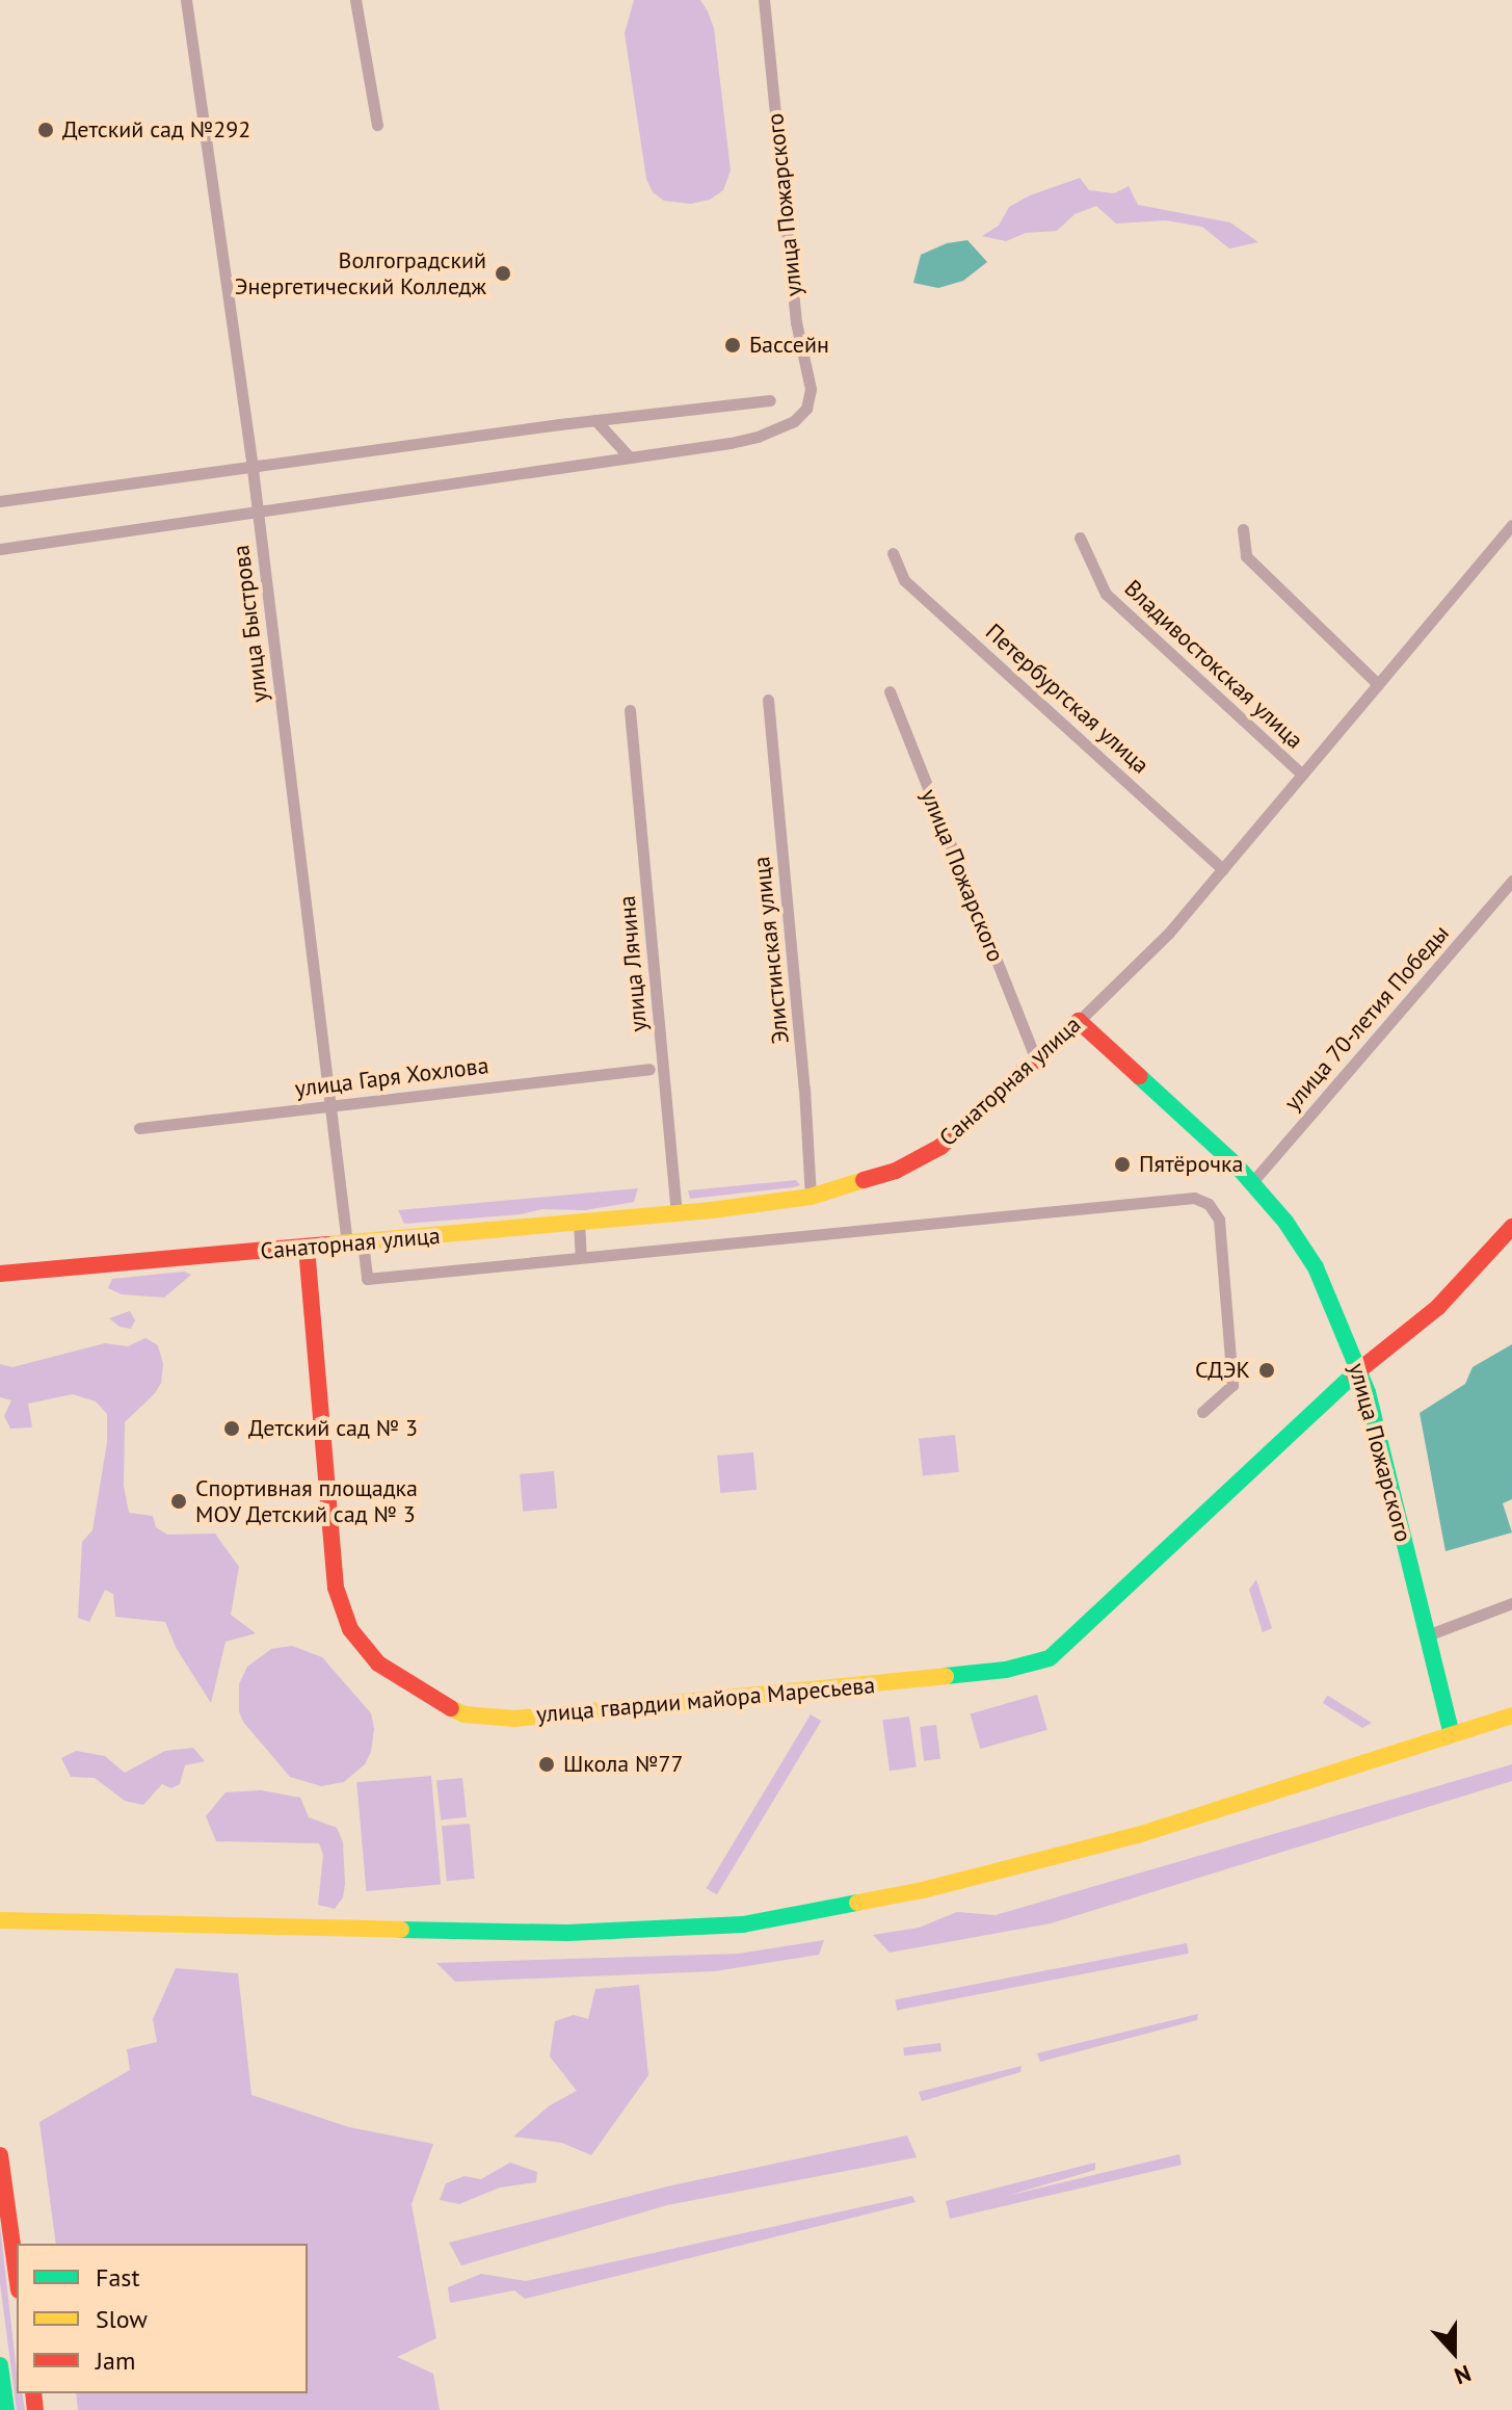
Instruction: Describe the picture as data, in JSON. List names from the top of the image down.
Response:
{
  "streets": {
    "main road": ["улица Пожарского", "Санаторная улица", "улица гвардии майора Маресьева"],
    "street": [
      "улица Быстрова",
      "Владивостокская улица",
      "Петербургская улица",
      "Элистинская улица",
      "улица Лячина",
      "улица 70-летия Победы",
      "улица Гаря Хохлова"
    ]
  },
  "crossings": [
    ["улица Пожарского", "улица 70-летия Победы"],
    ["улица Пожарского", "Санаторная улица"],
    ["улица Пожарского", "улица гвардии майора Маресьева"],
    ["улица Быстрова", "улица Гаря Хохлова"],
    ["улица Быстрова", "Санаторная улица"],
    ["Владивостокская улица", "Санаторная улица"],
    ["Петербургская улица", "Санаторная улица"],
    ["Элистинская улица", "Санаторная улица"],
    ["улица Лячина", "Санаторная улица"],
    ["Санаторная улица", "улица гвардии майора Маресьева"]
  ],
  "places": [
    "Детский сад №292",
    "Волгоградский Энергетический Колледж",
    "Бассейн",
    "Пятёрочка",
    "СДЭК",
    "Детский сад № 3",
    "Спортивная площадка МОУ Детский сад № 3",
    "Школа №77"
  ],
  "legend": ["Fast", "Slow", "Jam"],
  "north": "bottom"
}
